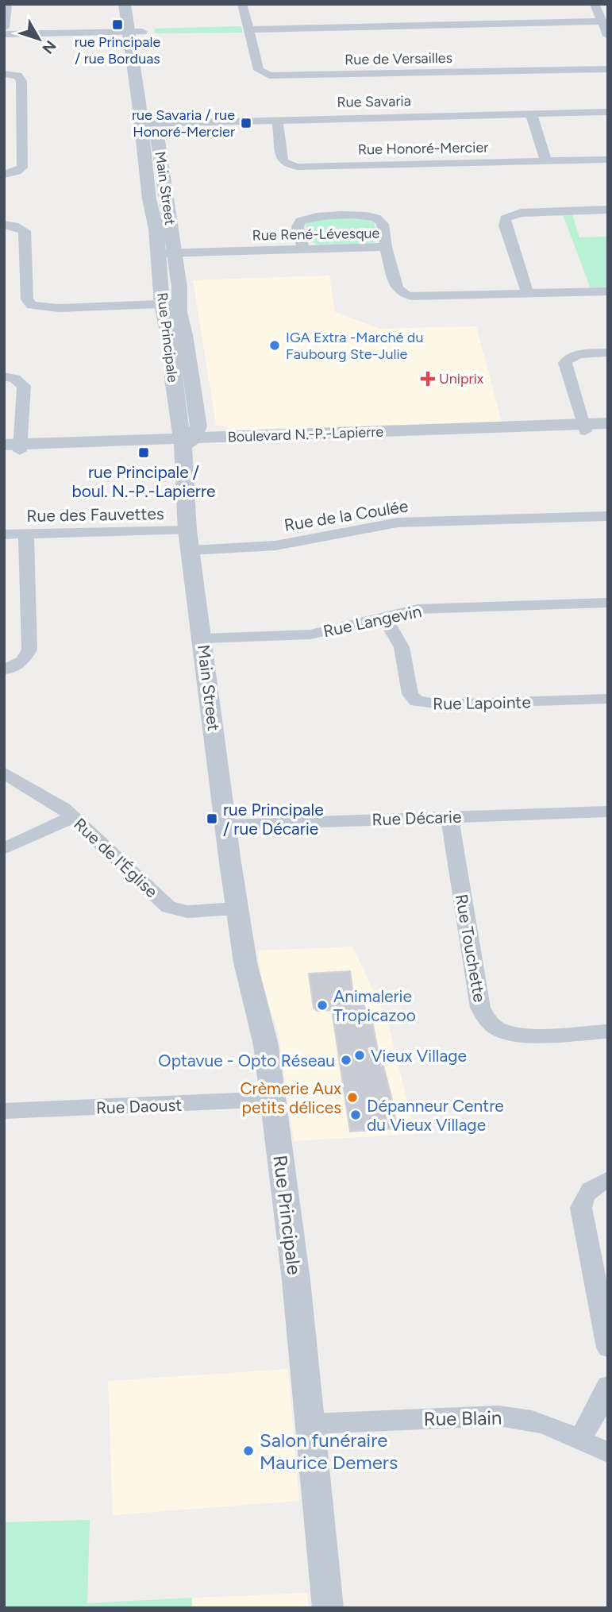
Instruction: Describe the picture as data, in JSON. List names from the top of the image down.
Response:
{
  "streets": {
    "street": [
      "Rue de Versailles",
      "Rue Savaria",
      "Rue Honoré-Mercier",
      "Main Street",
      "Rue René-Lévesque",
      "Rue Principale",
      "Boulevard N.-P.-Lapierre",
      "Rue des Fauvettes",
      "Rue de la Coulée",
      "Rue Langevin",
      "Rue Lapointe",
      "Rue Décarie",
      "Rue de l'Église",
      "Rue Touchette",
      "Rue Daoust",
      "Rue Blain"
    ]
  },
  "crossings": [
    ["Rue Savaria", "Rue Honoré-Mercier"],
    ["Rue Savaria", "Main Street"],
    ["Main Street", "Rue René-Lévesque"],
    ["Main Street", "Rue Principale"],
    ["Main Street", "Rue des Fauvettes"],
    ["Main Street", "Rue de la Coulée"],
    ["Main Street", "Rue Langevin"],
    ["Main Street", "Rue Décarie"],
    ["Rue René-Lévesque", "Rue Principale"],
    ["Rue Principale", "Boulevard N.-P.-Lapierre"],
    ["Rue Principale", "Rue des Fauvettes"],
    ["Rue Principale", "Rue de la Coulée"],
    ["Rue Principale", "Rue Décarie"],
    ["Rue Principale", "Rue de l'Église"],
    ["Rue Principale", "Rue Daoust"],
    ["Rue Principale", "Rue Blain"],
    ["Rue des Fauvettes", "Rue de la Coulée"],
    ["Rue Langevin", "Rue Lapointe"],
    ["Rue Décarie", "Rue Touchette"]
  ],
  "places": {
    "transit": [
      "rue Principale / rue Borduas",
      "rue Savaria / rue Honoré-Mercier",
      "rue Principale / boul. N.-P.-Lapierre",
      "rue Principale / rue Décarie"
    ],
    "other": [
      "IGA Extra -Marché du Faubourg Ste-Julie",
      "Animalerie Tropicazoo",
      "Vieux Village",
      "Optavue - Opto Réseau",
      "Crèmerie Aux petits délices",
      "Dépanneur Centre du Vieux Village",
      "Salon funéraire Maurice Demers"
    ],
    "health": ["Uniprix"]
  },
  "north": "bottom right"
}
